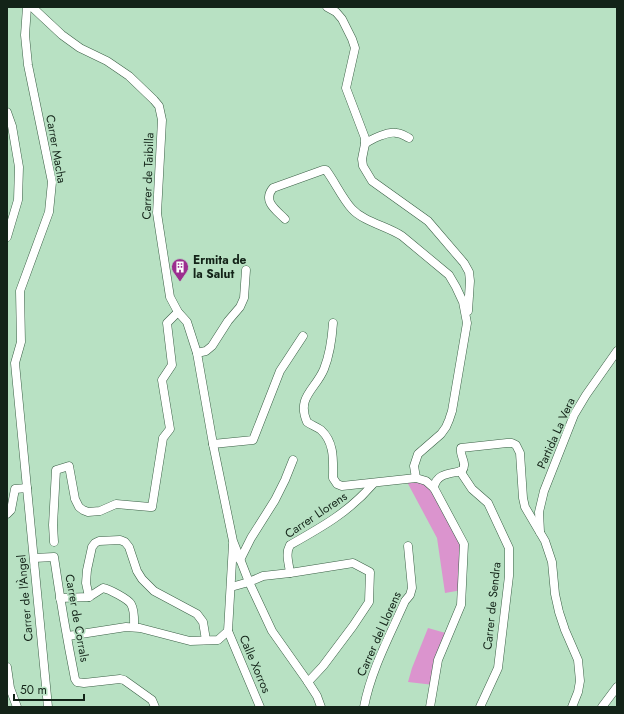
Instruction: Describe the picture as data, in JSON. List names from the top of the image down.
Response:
{
  "streets": {
    "street": [
      "Carrer Macha",
      "Carrer de Taibilla",
      "Partida La Vera",
      "Carrer Llorens",
      "Carrer de l'Àngel",
      "Carrer de Sendra",
      "Carrer de Corrals",
      "Carrer del Llorens",
      "Calle Xorros"
    ]
  },
  "crossings": [
    ["Carrer Macha", "Carrer de l'Àngel"],
    ["Carrer de l'Àngel", "Carrer de Corrals"]
  ],
  "places": {
    "building": ["Ermita de la Salut"]
  },
  "scale_bar": "50 m"
}
